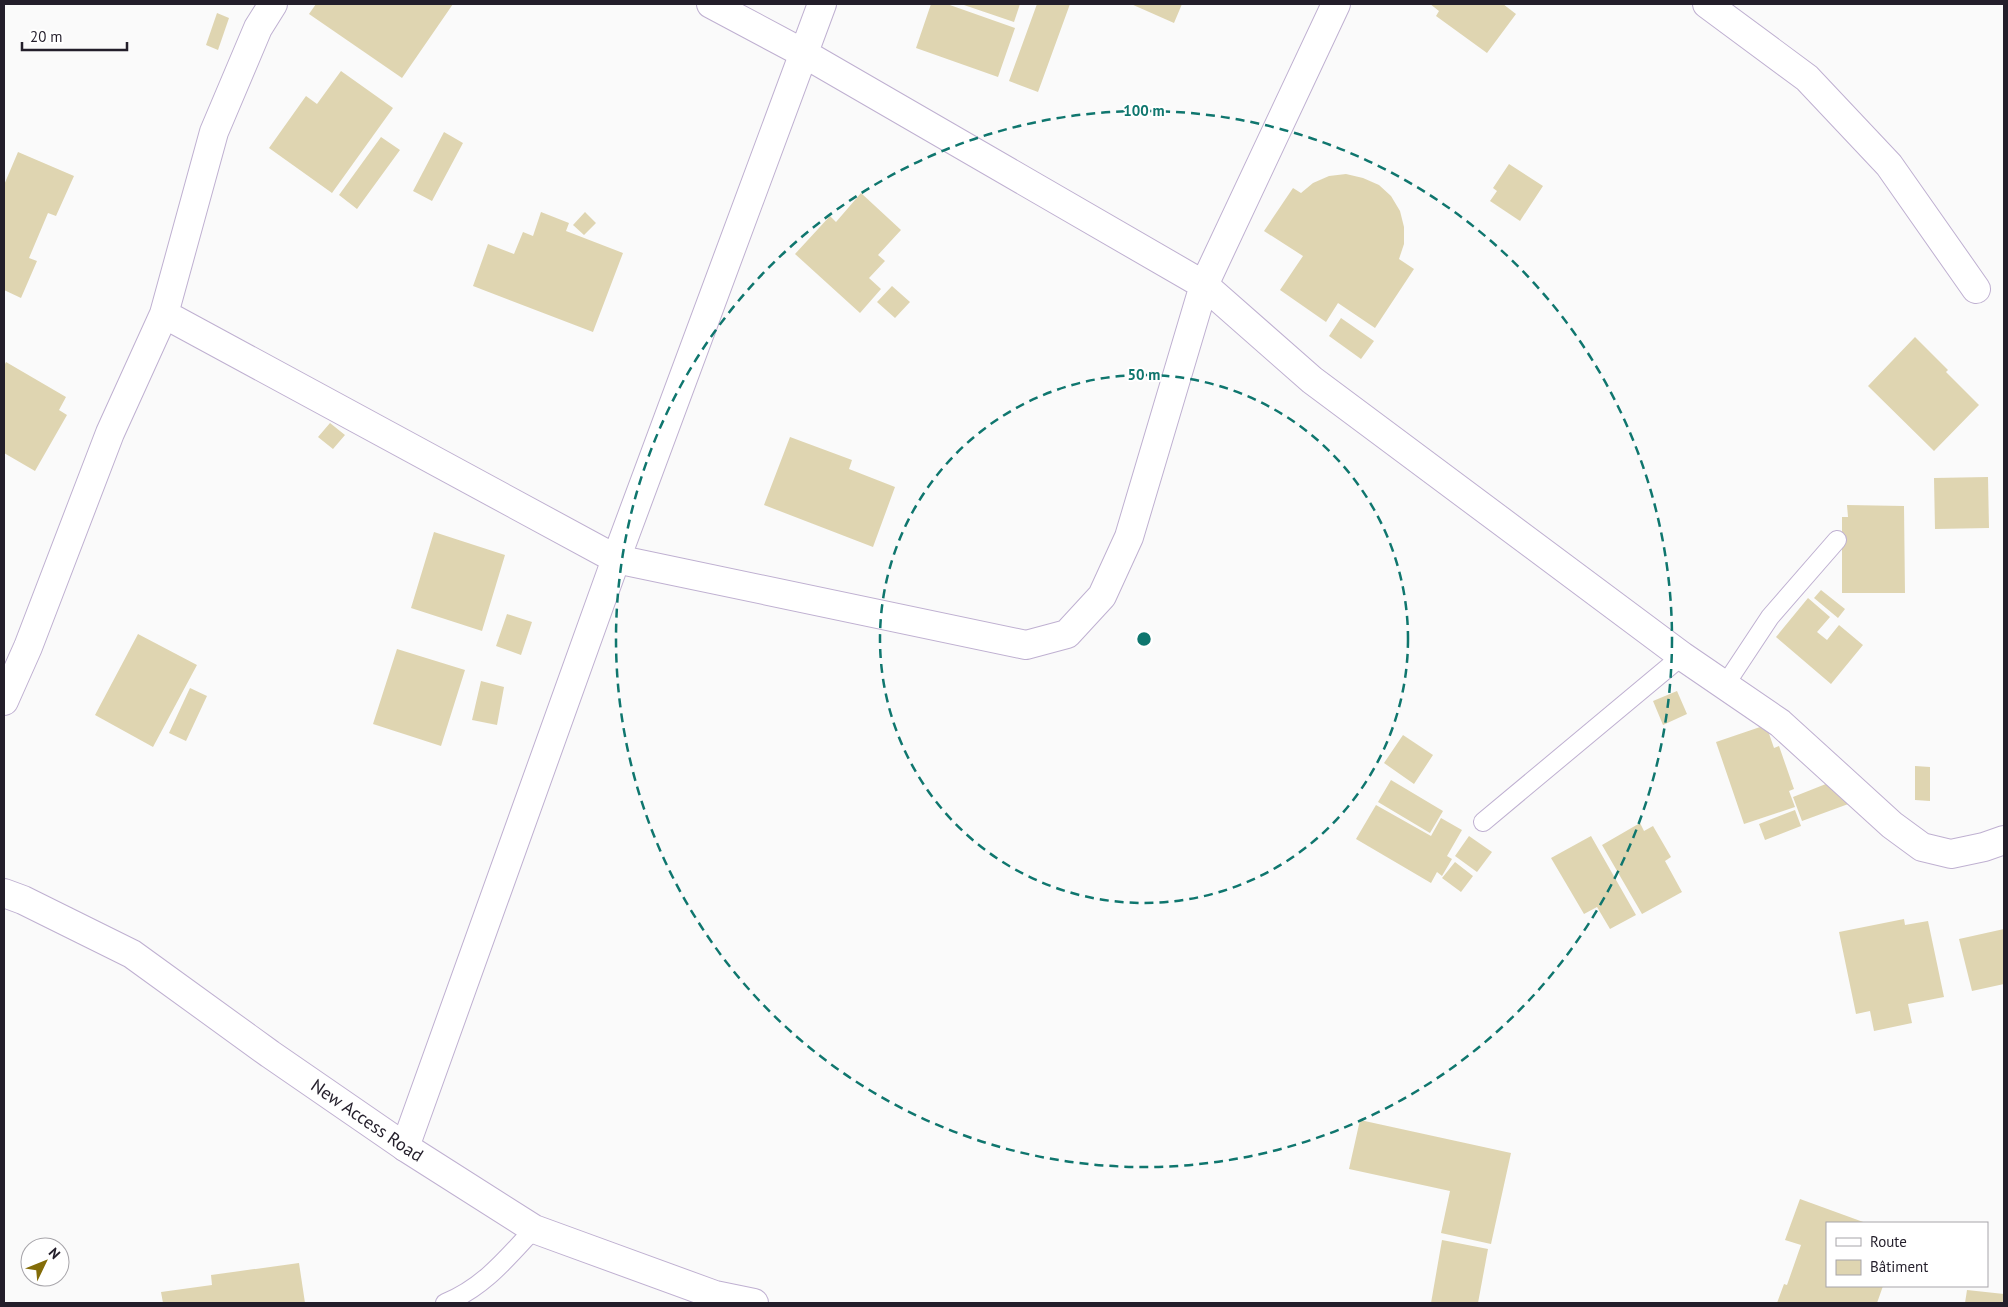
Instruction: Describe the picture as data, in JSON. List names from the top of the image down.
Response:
{
  "streets": {
    "street": ["New Access Road"]
  },
  "legend": ["Route", "Bâtiment"],
  "scale_bar": "20 m",
  "north": "top right",
  "rings": ["100 m", "50 m"]
}
